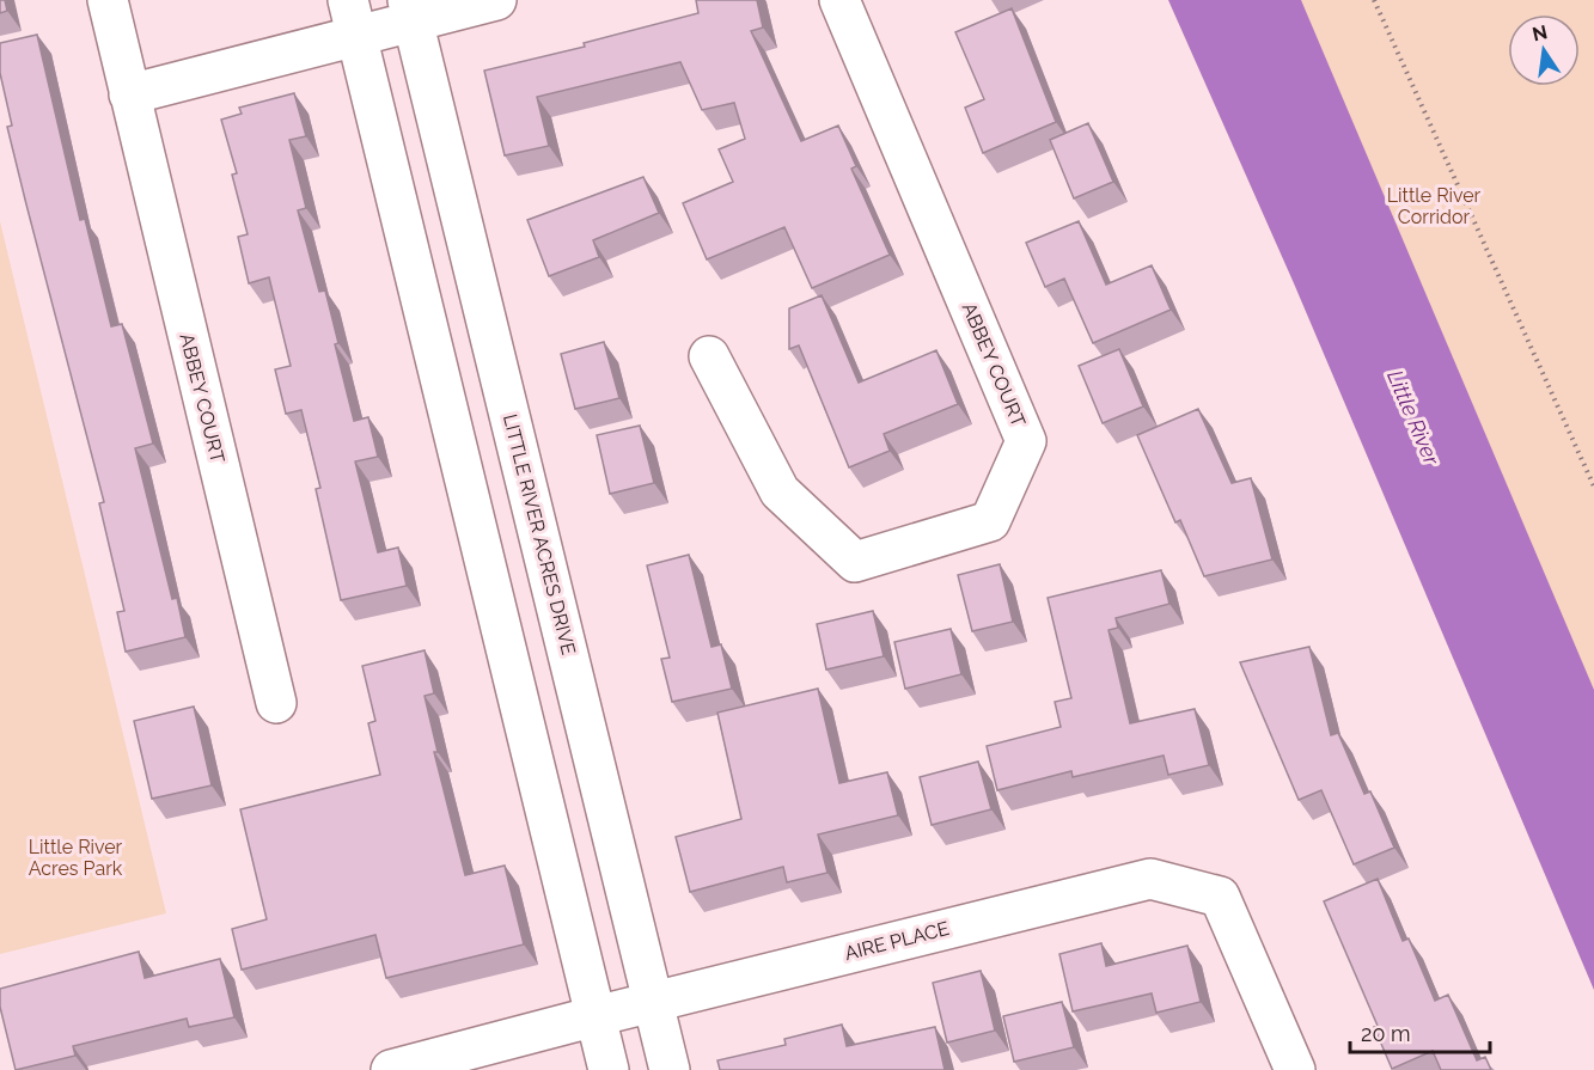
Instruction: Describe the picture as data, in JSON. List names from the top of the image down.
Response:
{
  "streets": {
    "street": ["ABBEY COURT", "LITTLE RIVER ACRES DRIVE", "AIRE PLACE"]
  },
  "crossings": [
    ["LITTLE RIVER ACRES DRIVE", "AIRE PLACE"]
  ],
  "water": ["Little River"],
  "parks": ["Little River Corridor", "Little River Acres Park"],
  "scale_bar": "20 m",
  "north": "top"
}
